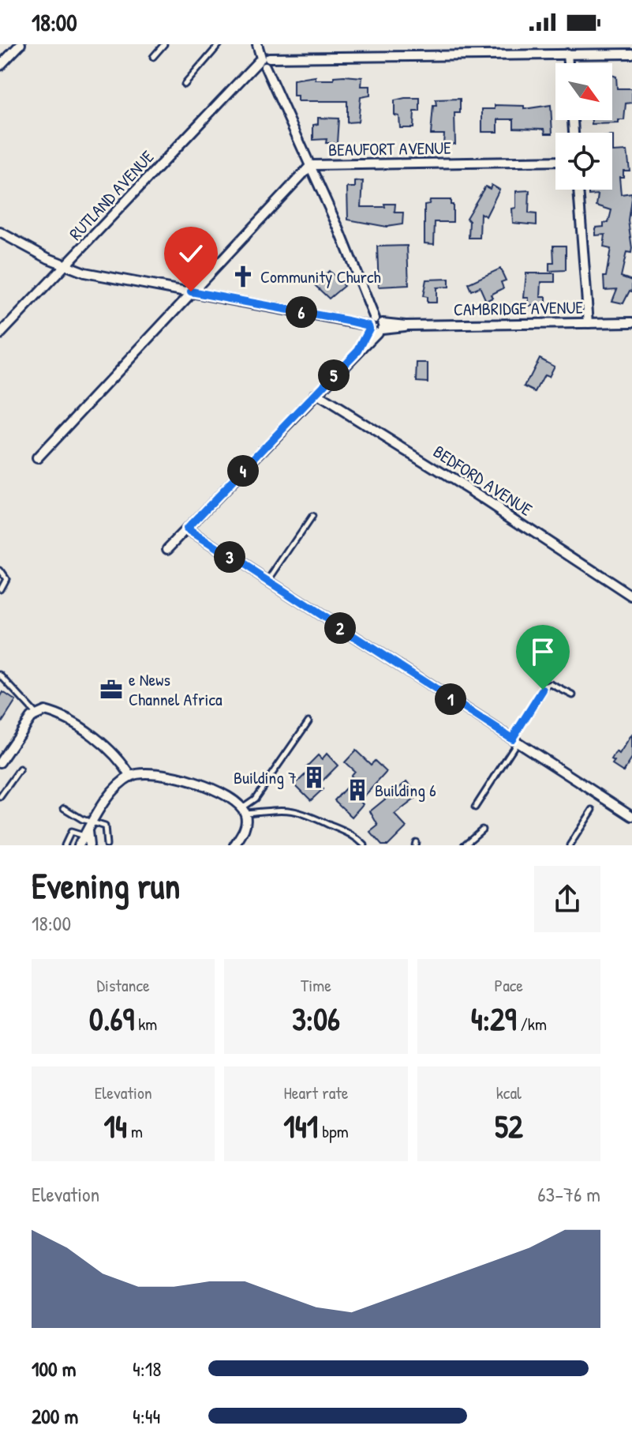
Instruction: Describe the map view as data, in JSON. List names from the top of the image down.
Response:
{
  "streets": {
    "street": [
      "BEAUFORT AVENUE",
      "RUTLAND AVENUE",
      "CAMBRIDGE AVENUE",
      "BEDFORD AVENUE"
    ]
  },
  "crossings": [
    ["BEAUFORT AVENUE", "CAMBRIDGE AVENUE"],
    ["RUTLAND AVENUE", "CAMBRIDGE AVENUE"]
  ],
  "places": {
    "church": ["Community Church"],
    "office": ["e News Channel Africa"],
    "building": ["Building 7", "Building 6"]
  },
  "north": "bottom right",
  "page": {
    "status": "18:00",
    "pins": [
      "6",
      "5",
      "4",
      "3",
      "2",
      "1"
    ],
    "heading": ["Evening run", "18:00"],
    "stats": [
      ["Distance", "0.69 km"],
      ["Time", "3:06"],
      ["Pace", "4:29 /km"],
      ["Elevation", "14 m"],
      ["Heart rate", "141 bpm"],
      ["kcal", "52"]
    ],
    "chart": ["Elevation", "63–76 m"],
    "list": [
      {
        "name": "100 m",
        "note": "4:18"
      },
      {
        "name": "200 m",
        "note": "4:44"
      }
    ]
  }
}
